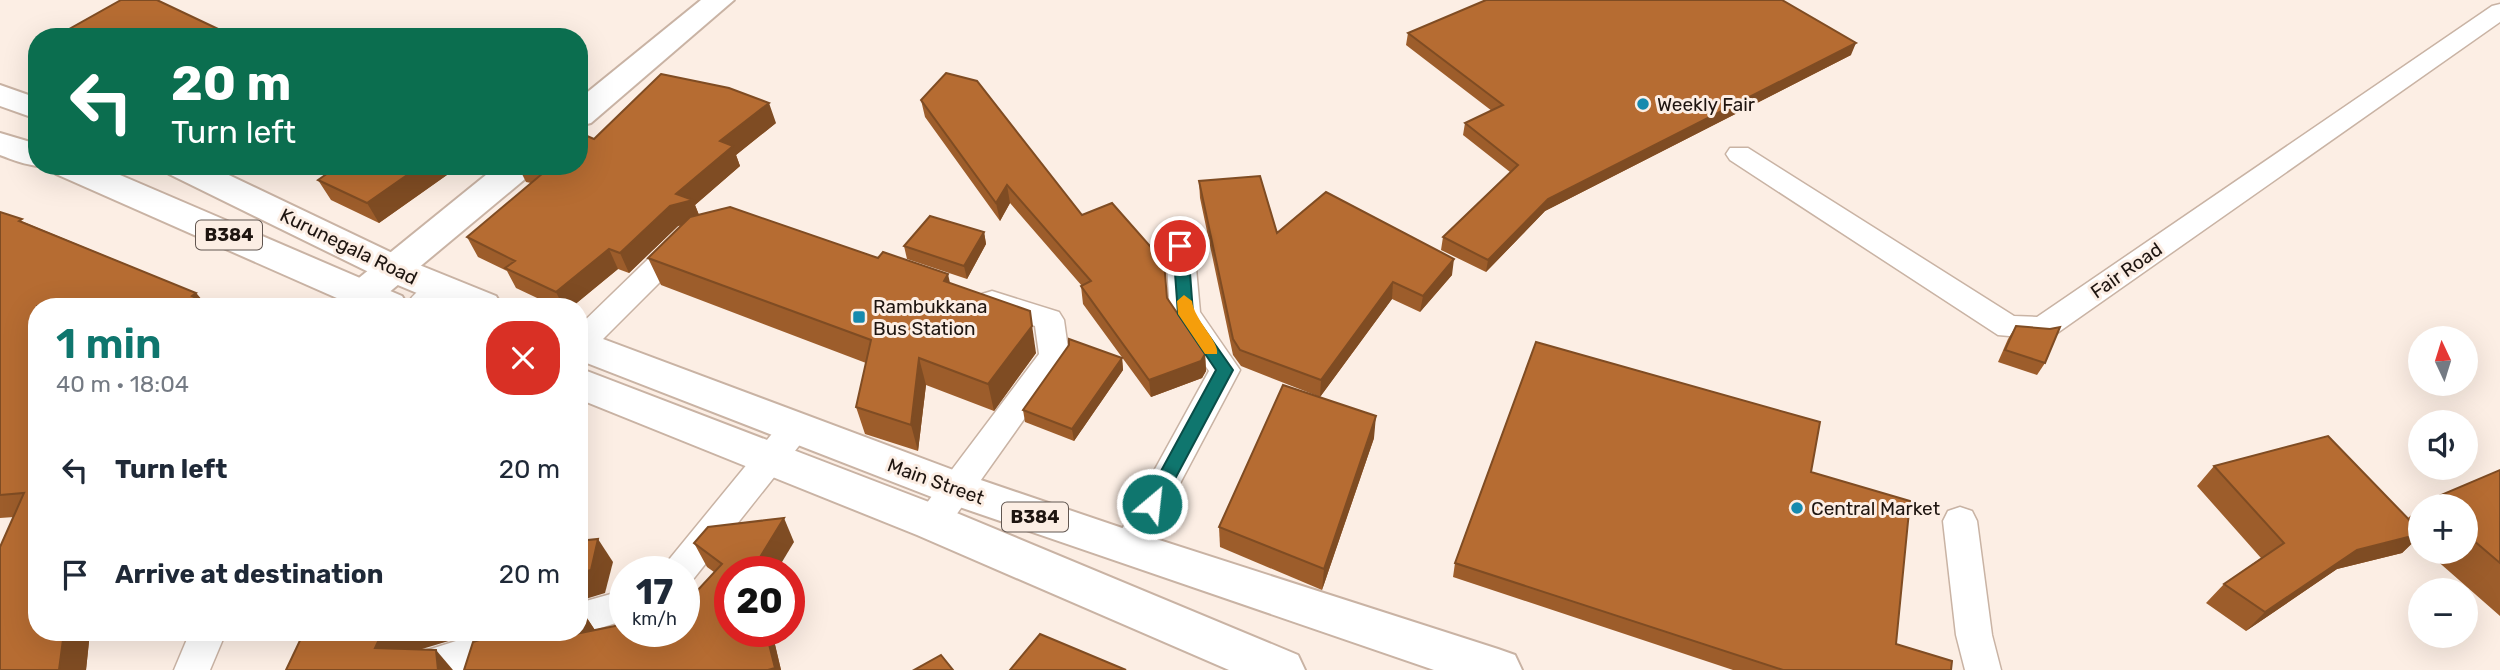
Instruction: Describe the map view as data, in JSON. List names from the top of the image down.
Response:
{
  "streets": {
    "main road": ["B384", "Kurunegala Road", "Main Street"],
    "lane": ["Fair Road"]
  },
  "places": {
    "other": ["Weekly Fair", "Central Market"],
    "transit": ["Rambukkana Bus Station"]
  },
  "north": "top",
  "page": {
    "turn": ["20 m", "Turn left"],
    "heading": ["1 min", "40 m · 18:04"],
    "map_buttons": ["+", "−"],
    "list": [
      {
        "name": "Turn left",
        "value": "20 m"
      },
      {
        "name": "Arrive at destination",
        "value": "20 m"
      }
    ],
    "speed": "17 km/h",
    "limit": "20"
  }
}
